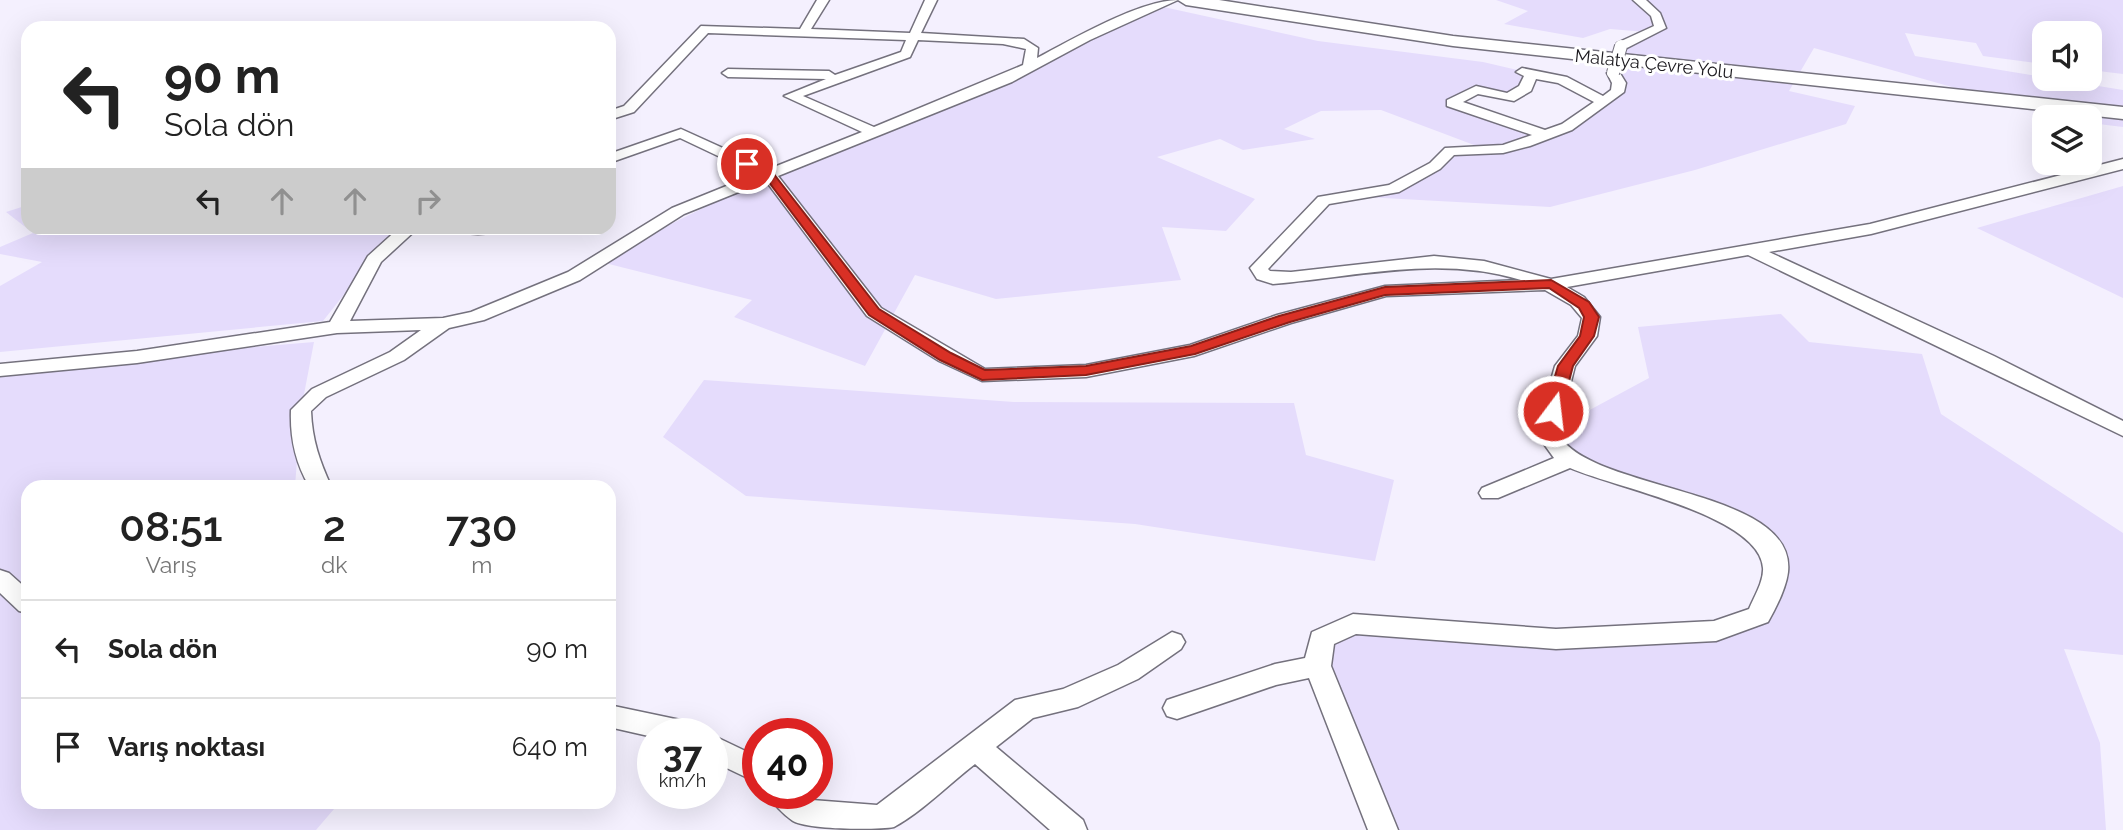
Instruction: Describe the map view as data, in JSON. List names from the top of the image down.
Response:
{
  "streets": {
    "highway": ["Malatya Çevre Yolu"]
  },
  "page": {
    "turn": ["90 m", "Sola dön"],
    "eta": [
      "08:51",
      "Varış",
      "2",
      "dk",
      "730",
      "m"
    ],
    "list": [
      {
        "name": "Sola dön",
        "value": "90 m"
      },
      {
        "name": "Varış noktası",
        "value": "640 m"
      }
    ],
    "speed": "37 km/h",
    "limit": "40"
  }
}
